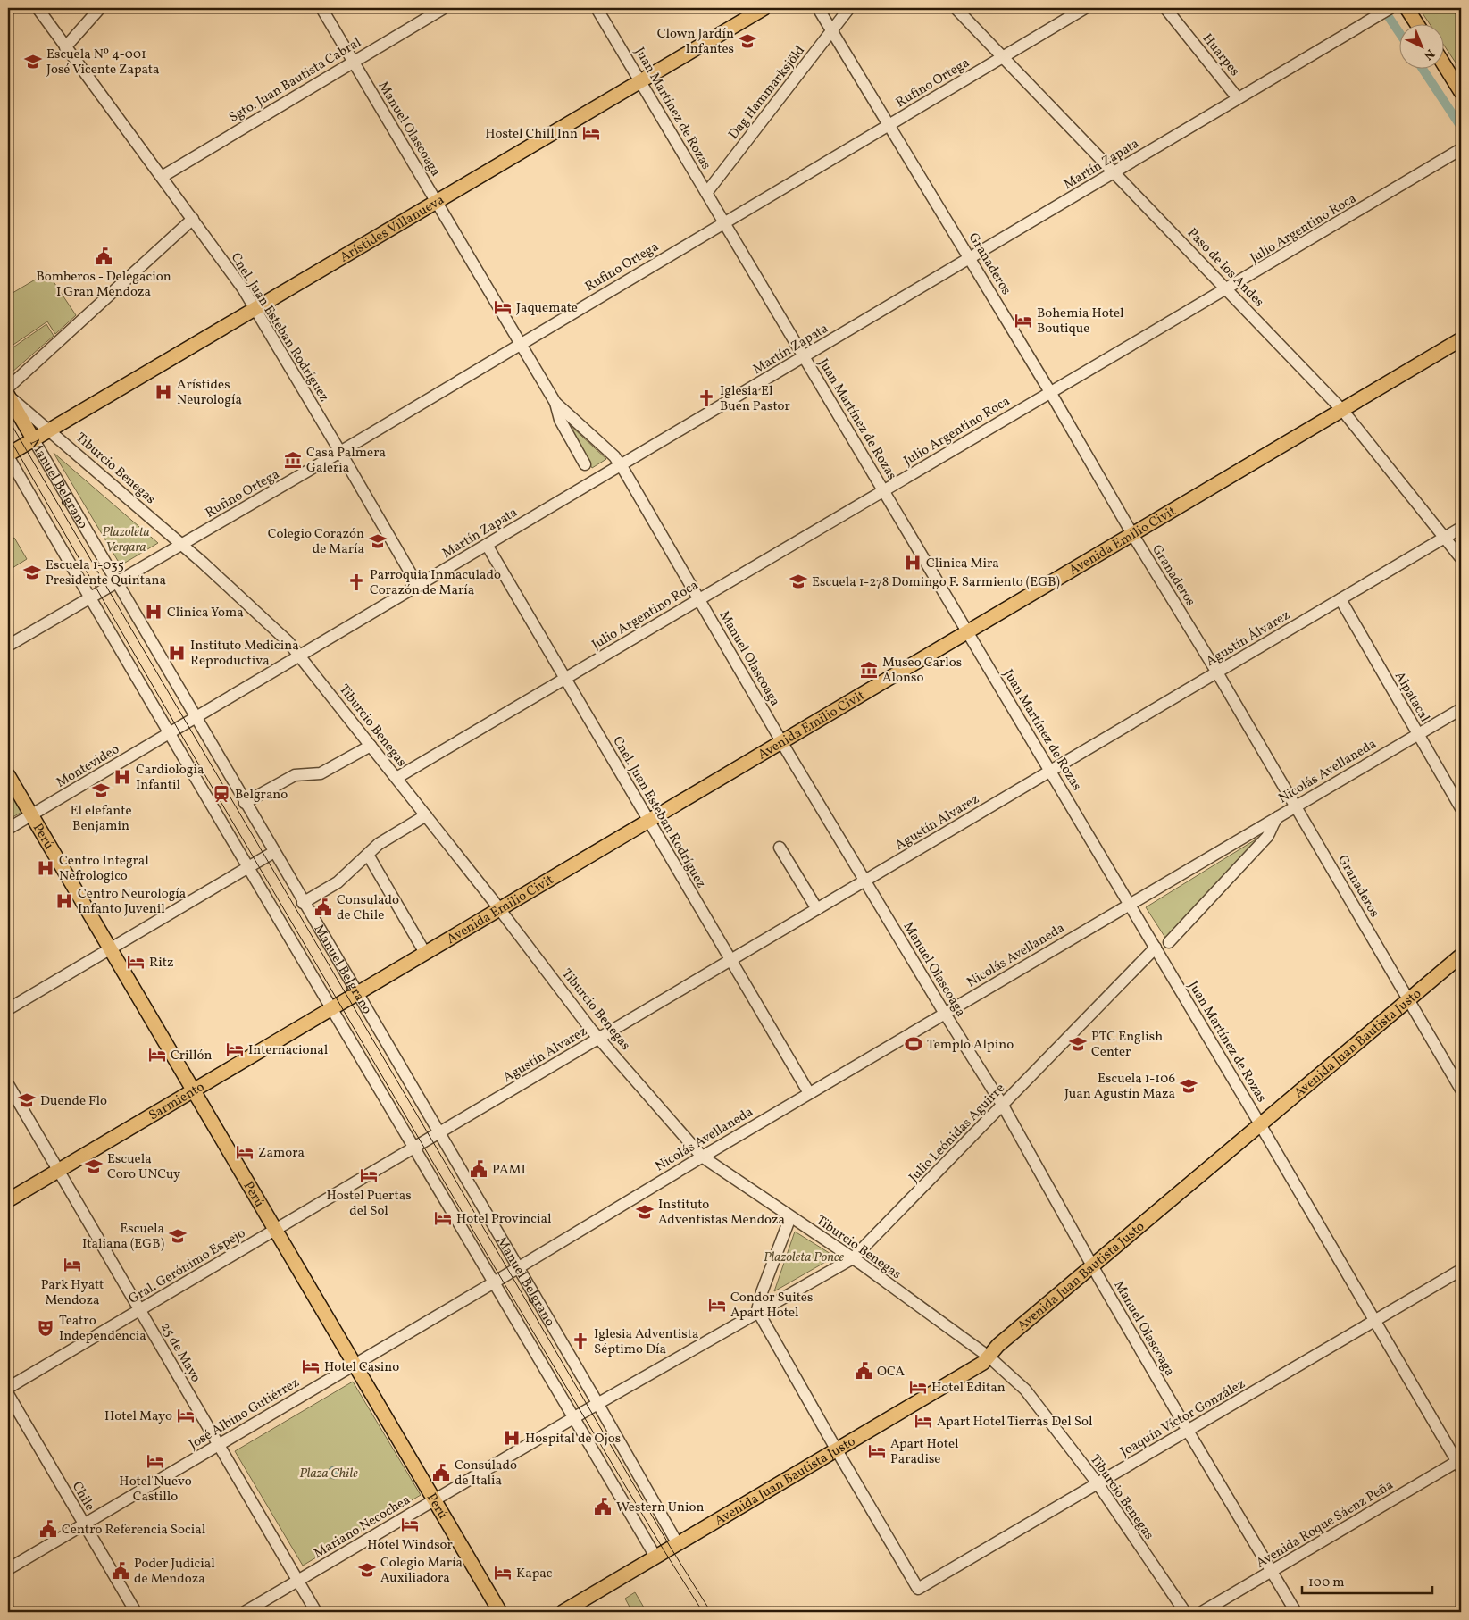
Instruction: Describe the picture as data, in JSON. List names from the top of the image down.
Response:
{
  "streets": {
    "main road": [
      "Arístides Villanueva",
      "Manuel Belgrano",
      "Avenida Emilio Civit",
      "Perú",
      "Avenida Juan Bautista Justo",
      "Sarmiento"
    ],
    "street": [
      "Huarpes",
      "Sgto. Juan Bautista Cabral",
      "Rufino Ortega",
      "Dag Hammarksjöld",
      "Juan Martínez de Rozas",
      "Manuel Olascoaga",
      "Martín Zapata",
      "Julio Argentino Roca",
      "Granaderos",
      "Paso de los Andes",
      "Cnel. Juan Esteban Rodríguez",
      "Tiburcio Benegas",
      "Agustín Álvarez",
      "Alpatacal",
      "Montevideo",
      "Nicolás Avellaneda",
      "Julio Leónidas Aguirre",
      "Gral. Gerónimo Espejo",
      "25 de Mayo",
      "José Albino Gutiérrez",
      "Joaquín Víctor González",
      "Chile",
      "Avenida Roque Sáenz Peña",
      "Mariano Necochea"
    ]
  },
  "crossings": [
    ["Huarpes", "Martín Zapata"],
    ["Sgto. Juan Bautista Cabral", "Manuel Olascoaga"],
    ["Sgto. Juan Bautista Cabral", "Cnel. Juan Esteban Rodríguez"],
    ["Rufino Ortega", "Juan Martínez de Rozas"],
    ["Rufino Ortega", "Manuel Olascoaga"],
    ["Rufino Ortega", "Granaderos"],
    ["Rufino Ortega", "Paso de los Andes"],
    ["Rufino Ortega", "Cnel. Juan Esteban Rodríguez"],
    ["Rufino Ortega", "Tiburcio Benegas"],
    ["Rufino Ortega", "Manuel Belgrano"],
    ["Dag Hammarksjöld", "Juan Martínez de Rozas"],
    ["Dag Hammarksjöld", "Granaderos"],
    ["Juan Martínez de Rozas", "Martín Zapata"],
    ["Juan Martínez de Rozas", "Arístides Villanueva"],
    ["Juan Martínez de Rozas", "Julio Argentino Roca"],
    ["Juan Martínez de Rozas", "Avenida Emilio Civit"],
    ["Juan Martínez de Rozas", "Agustín Álvarez"],
    ["Juan Martínez de Rozas", "Nicolás Avellaneda"],
    ["Juan Martínez de Rozas", "Avenida Juan Bautista Justo"],
    ["Juan Martínez de Rozas", "Julio Leónidas Aguirre"],
    ["Juan Martínez de Rozas", "Joaquín Víctor González"],
    ["Juan Martínez de Rozas", "Avenida Roque Sáenz Peña"],
    ["Manuel Olascoaga", "Martín Zapata"],
    ["Manuel Olascoaga", "Arístides Villanueva"],
    ["Manuel Olascoaga", "Julio Argentino Roca"],
    ["Manuel Olascoaga", "Avenida Emilio Civit"],
    ["Manuel Olascoaga", "Agustín Álvarez"],
    ["Manuel Olascoaga", "Nicolás Avellaneda"],
    ["Manuel Olascoaga", "Avenida Juan Bautista Justo"],
    ["Manuel Olascoaga", "Julio Leónidas Aguirre"],
    ["Manuel Olascoaga", "Joaquín Víctor González"],
    ["Manuel Olascoaga", "Avenida Roque Sáenz Peña"],
    ["Martín Zapata", "Granaderos"],
    ["Martín Zapata", "Paso de los Andes"],
    ["Martín Zapata", "Cnel. Juan Esteban Rodríguez"],
    ["Martín Zapata", "Tiburcio Benegas"],
    ["Martín Zapata", "Manuel Belgrano"],
    ["Martín Zapata", "Montevideo"],
    ["Arístides Villanueva", "Cnel. Juan Esteban Rodríguez"],
    ["Arístides Villanueva", "Tiburcio Benegas"],
    ["Arístides Villanueva", "Manuel Belgrano"],
    ["Julio Argentino Roca", "Granaderos"],
    ["Julio Argentino Roca", "Paso de los Andes"],
    ["Julio Argentino Roca", "Cnel. Juan Esteban Rodríguez"],
    ["Julio Argentino Roca", "Tiburcio Benegas"],
    ["Granaderos", "Avenida Emilio Civit"],
    ["Granaderos", "Agustín Álvarez"],
    ["Granaderos", "Nicolás Avellaneda"],
    ["Granaderos", "Avenida Juan Bautista Justo"],
    ["Paso de los Andes", "Avenida Emilio Civit"],
    ["Paso de los Andes", "Agustín Álvarez"],
    ["Cnel. Juan Esteban Rodríguez", "Avenida Emilio Civit"],
    ["Cnel. Juan Esteban Rodríguez", "Agustín Álvarez"],
    ["Cnel. Juan Esteban Rodríguez", "Nicolás Avellaneda"],
    ["Tiburcio Benegas", "Manuel Belgrano"],
    ["Tiburcio Benegas", "Avenida Emilio Civit"],
    ["Tiburcio Benegas", "Agustín Álvarez"],
    ["Tiburcio Benegas", "Nicolás Avellaneda"],
    ["Tiburcio Benegas", "Avenida Juan Bautista Justo"],
    ["Tiburcio Benegas", "Julio Leónidas Aguirre"],
    ["Tiburcio Benegas", "Joaquín Víctor González"],
    ["Manuel Belgrano", "Avenida Emilio Civit"],
    ["Manuel Belgrano", "Agustín Álvarez"],
    ["Manuel Belgrano", "Montevideo"],
    ["Manuel Belgrano", "Nicolás Avellaneda"],
    ["Manuel Belgrano", "Avenida Juan Bautista Justo"],
    ["Manuel Belgrano", "Sarmiento"],
    ["Manuel Belgrano", "Julio Leónidas Aguirre"],
    ["Manuel Belgrano", "Gral. Gerónimo Espejo"],
    ["Manuel Belgrano", "José Albino Gutiérrez"],
    ["Manuel Belgrano", "Mariano Necochea"],
    ["Avenida Emilio Civit", "Sarmiento"],
    ["Agustín Álvarez", "Alpatacal"],
    ["Agustín Álvarez", "Gral. Gerónimo Espejo"],
    ["Alpatacal", "Nicolás Avellaneda"],
    ["Montevideo", "Perú"],
    ["Nicolás Avellaneda", "José Albino Gutiérrez"],
    ["Perú", "Sarmiento"],
    ["Perú", "Gral. Gerónimo Espejo"],
    ["Perú", "José Albino Gutiérrez"],
    ["Perú", "Mariano Necochea"],
    ["Avenida Juan Bautista Justo", "Joaquín Víctor González"],
    ["Sarmiento", "25 de Mayo"],
    ["Julio Leónidas Aguirre", "Mariano Necochea"],
    ["Gral. Gerónimo Espejo", "25 de Mayo"],
    ["25 de Mayo", "José Albino Gutiérrez"],
    ["25 de Mayo", "Mariano Necochea"],
    ["José Albino Gutiérrez", "Chile"]
  ],
  "parks": ["Plazoleta Vergara", "Plazoleta Ponce", "Plaza Chile"],
  "places": {
    "school or university": [
      "Clown Jardín Infantes",
      "Escuela Nº 4-001 José Vicente Zapata",
      "Colegio Corazón de María",
      "Escuela 1-035 Presidente Quintana",
      "Escuela 1-278 Domingo F. Sarmiento (EGB)",
      "El elefante Benjamin",
      "PTC English Center",
      "Escuela 1-106 Juan Agustín Maza",
      "Duende Flo",
      "Escuela Coro UNCuy",
      "Instituto Adventistas Mendoza",
      "Escuela Italiana (EGB)",
      "Colegio María Auxiliadora"
    ],
    "hotel": [
      "Hostel Chill Inn",
      "Jaquemate",
      "Bohemia Hotel Boutique",
      "Ritz",
      "Internacional",
      "Crillón",
      "Zamora",
      "Hostel Puertas del Sol",
      "Hotel Provincial",
      "Park Hyatt Mendoza",
      "Condor Suites Apart Hotel",
      "Hotel Casino",
      "Hotel Editan",
      "Hotel Mayo",
      "Apart Hotel Tierras Del Sol",
      "Apart Hotel Paradise",
      "Hotel Nuevo Castillo",
      "Hotel Windsor",
      "Kapac"
    ],
    "public building": [
      "Bomberos - Delegacion I Gran Mendoza",
      "Consulado de Chile",
      "PAMI",
      "OCA",
      "Consulado de Italia",
      "Western Union",
      "Centro Referencia Social",
      "Poder Judicial de Mendoza"
    ],
    "hospital": [
      "Arístides Neurología",
      "Clinica Mira",
      "Clinica Yoma",
      "Instituto Medicina Reproductiva",
      "Cardiologia Infantil",
      "Centro Integral Nefrologico",
      "Centro Neurología Infanto Juvenil",
      "Hospital de Ojos"
    ],
    "church": ["Iglesia El Buen Pastor", "Parroquia Inmaculado Corazón de María", "Iglesia Adventista Séptimo Día"],
    "museum": ["Casa Palmera Galeria", "Museo Carlos Alonso"],
    "station": ["Belgrano"],
    "sports": ["Templo Alpino"],
    "theatre": ["Teatro Independencia"]
  },
  "scale_bar": "100 m",
  "north": "bottom right"
}
